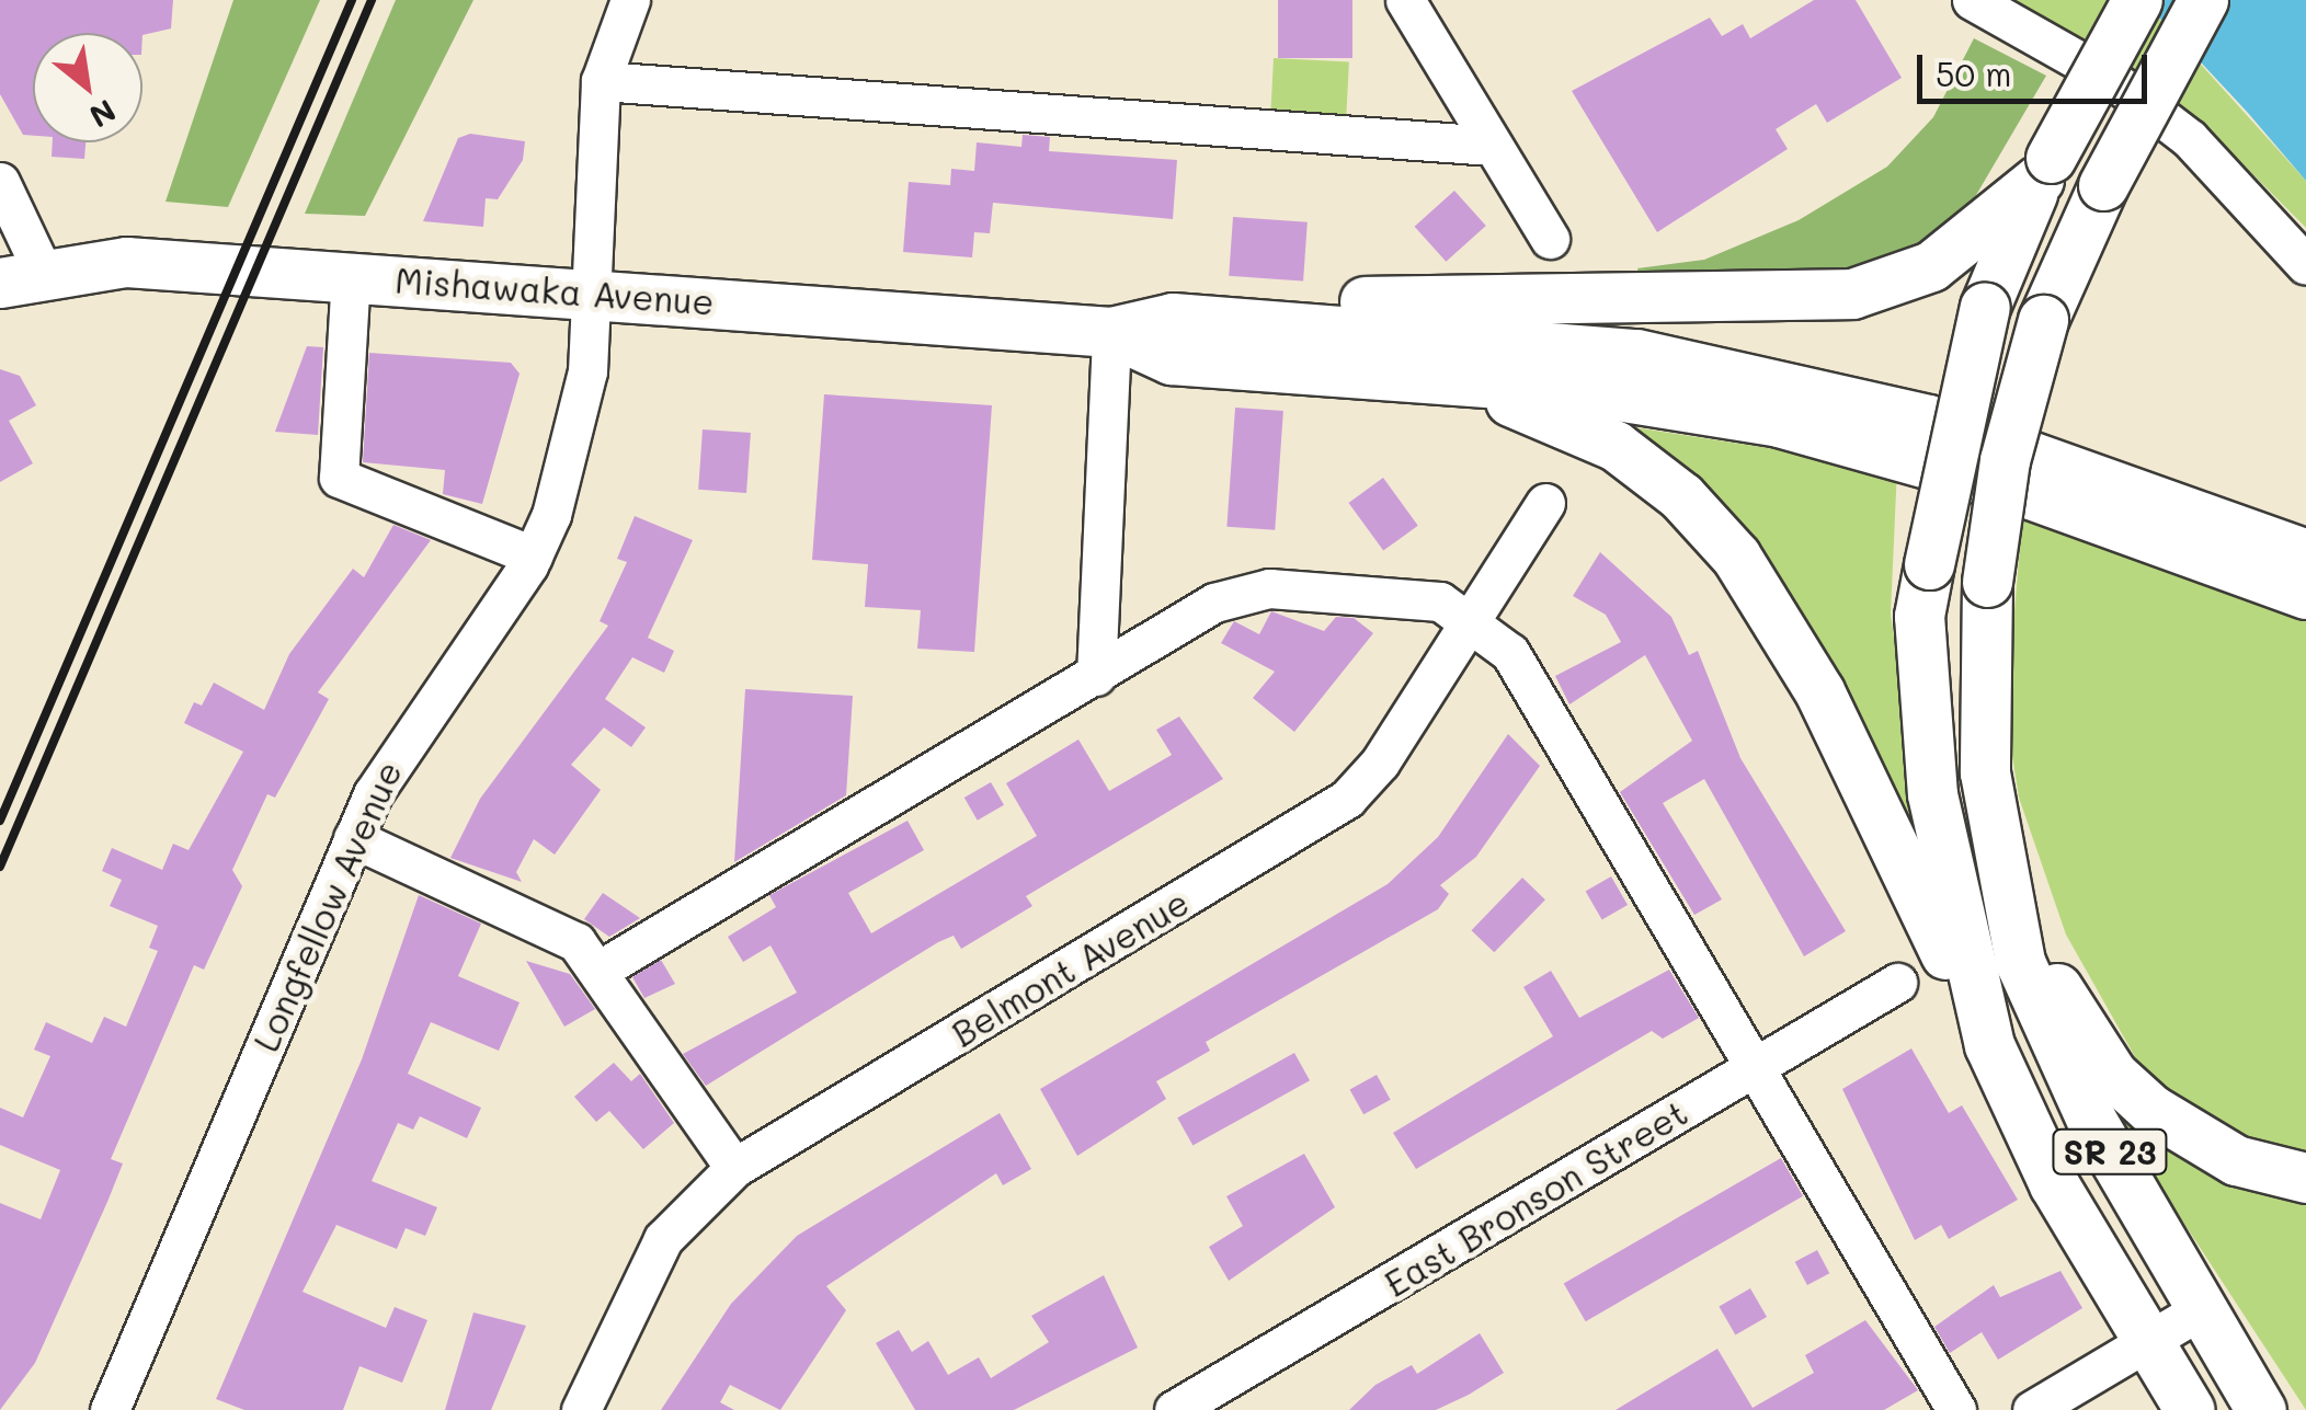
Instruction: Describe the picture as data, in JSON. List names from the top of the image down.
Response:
{
  "streets": {
    "main road": ["Mishawaka Avenue", "SR 23"],
    "street": ["Longfellow Avenue", "Belmont Avenue", "East Bronson Street"]
  },
  "crossings": [
    ["Mishawaka Avenue", "Longfellow Avenue"]
  ],
  "scale_bar": "50 m",
  "north": "bottom right"
}
